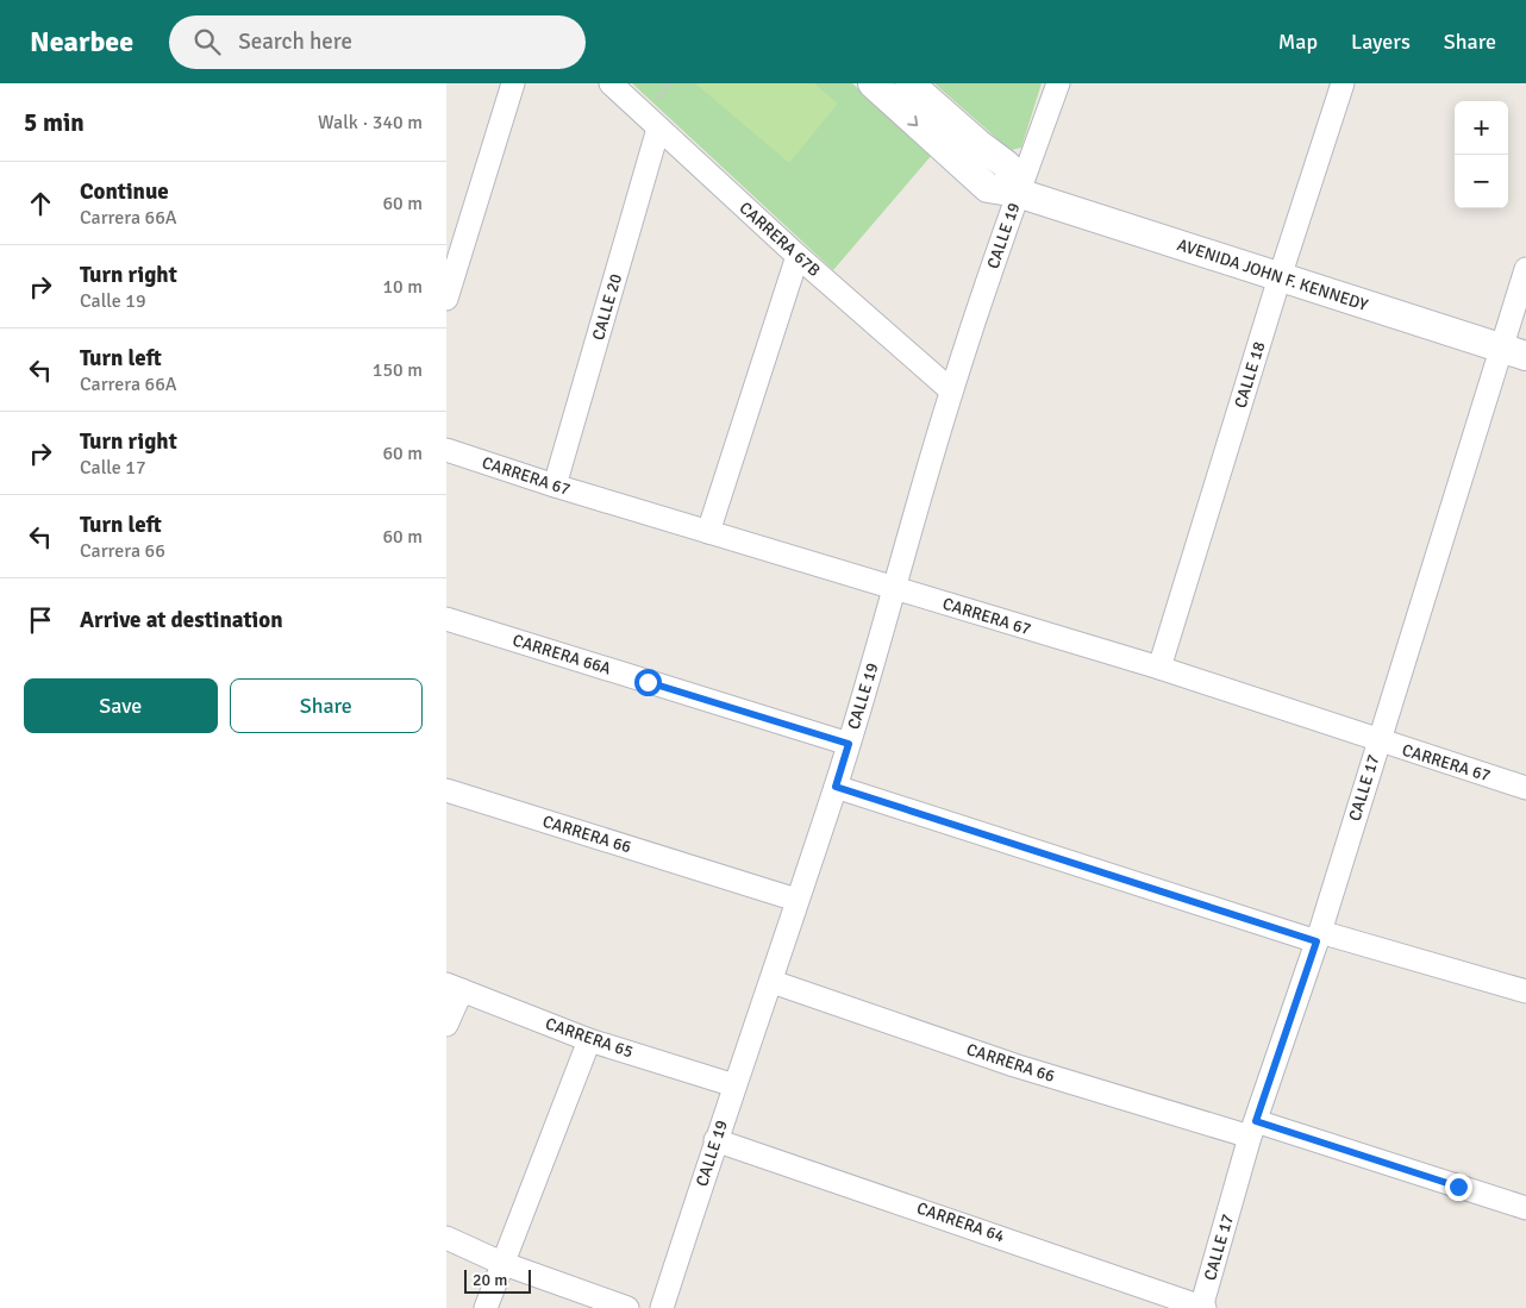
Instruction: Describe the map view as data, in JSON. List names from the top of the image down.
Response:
{
  "streets": {
    "street": [
      "CALLE 19",
      "CARRERA 67B",
      "AVENIDA JOHN F. KENNEDY",
      "CALLE 20",
      "CALLE 18",
      "CARRERA 67",
      "CARRERA 66A",
      "CALLE 17",
      "CARRERA 66",
      "CARRERA 65",
      "CARRERA 64"
    ]
  },
  "crossings": [
    ["CALLE 19", "CARRERA 67B"],
    ["CALLE 19", "AVENIDA JOHN F. KENNEDY"],
    ["CALLE 19", "CARRERA 67"],
    ["CALLE 19", "CARRERA 66A"],
    ["CALLE 19", "CARRERA 66"],
    ["CALLE 19", "CARRERA 65"],
    ["CALLE 19", "CARRERA 64"],
    ["CARRERA 67B", "CALLE 20"],
    ["AVENIDA JOHN F. KENNEDY", "CALLE 18"],
    ["AVENIDA JOHN F. KENNEDY", "CALLE 17"],
    ["CALLE 20", "CARRERA 67"],
    ["CALLE 18", "CARRERA 67"],
    ["CARRERA 67", "CALLE 17"],
    ["CALLE 17", "CARRERA 66"],
    ["CALLE 17", "CARRERA 64"]
  ],
  "scale_bar": "20 m",
  "page": {
    "header": "Nearbee",
    "search": "Search here",
    "nav": ["Map", "Layers", "Share"],
    "heading": ["5 min", "Walk · 340 m"],
    "map_buttons": ["+", "−"],
    "list": [
      ["Continue", "Carrera 66A", "60 m"],
      ["Turn right", "Calle 19", "10 m"],
      ["Turn left", "Carrera 66A", "150 m"],
      ["Turn right", "Calle 17", "60 m"],
      ["Turn left", "Carrera 66", "60 m"],
      "Arrive at destination"
    ],
    "buttons": ["Save", "Share"],
    "scale": "20 m"
  }
}
